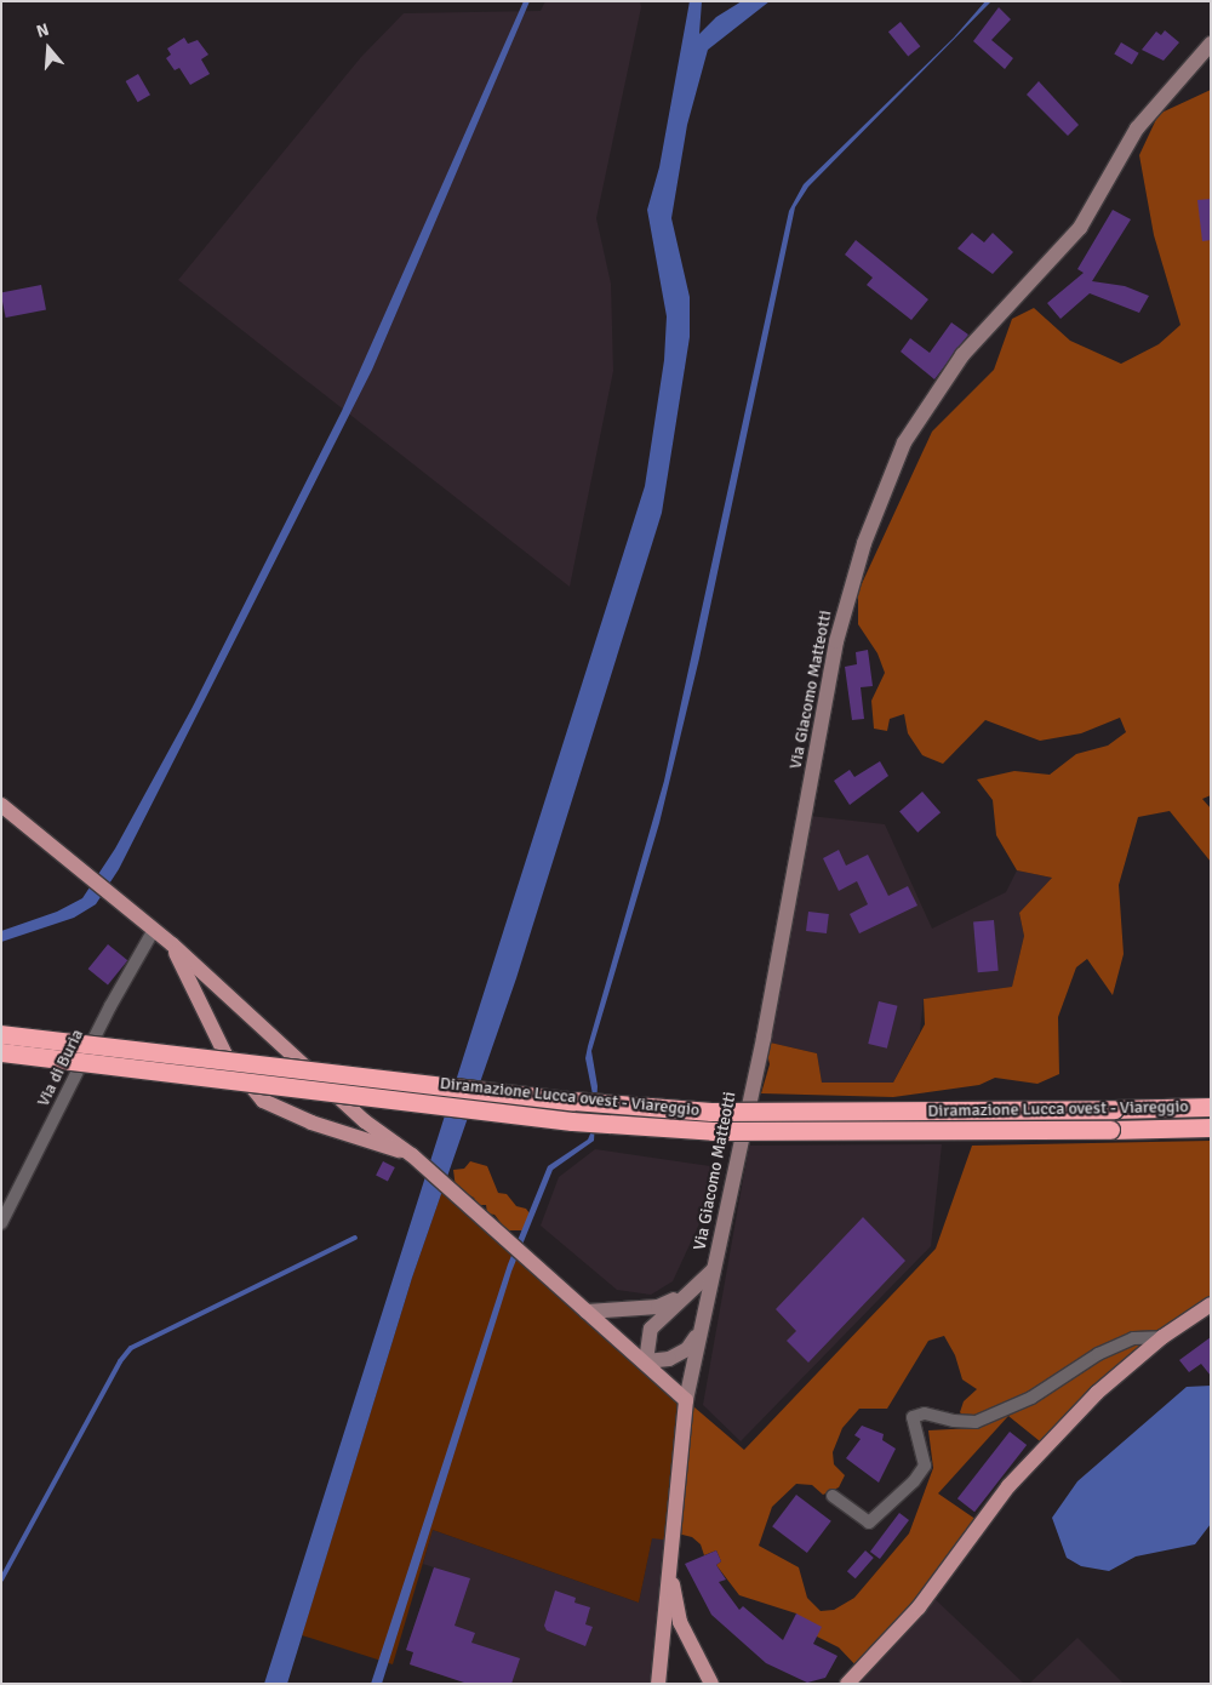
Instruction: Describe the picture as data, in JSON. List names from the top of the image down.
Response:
{
  "streets": {
    "highway": ["Diramazione Lucca ovest - Viareggio"],
    "main road": ["Via Giacomo Matteotti"],
    "street": ["Via di Buria"]
  },
  "north": "top"
}
